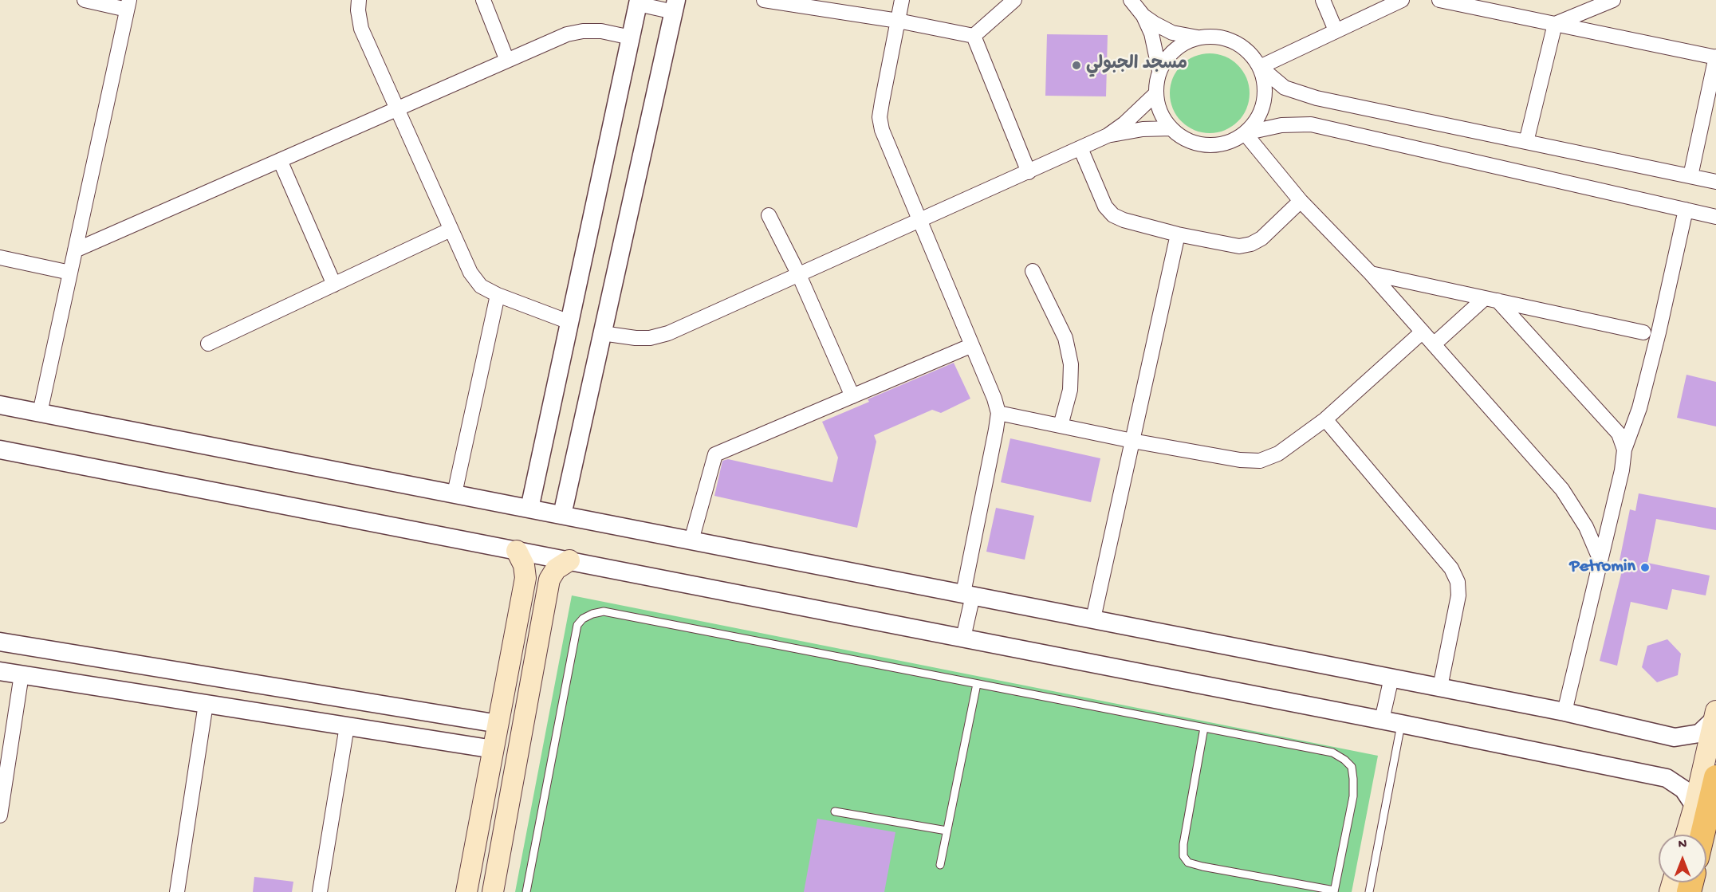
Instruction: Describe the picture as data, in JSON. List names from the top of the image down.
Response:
{
  "places": ["مسجد الجبولي", "Petromin"],
  "north": "top"
}
